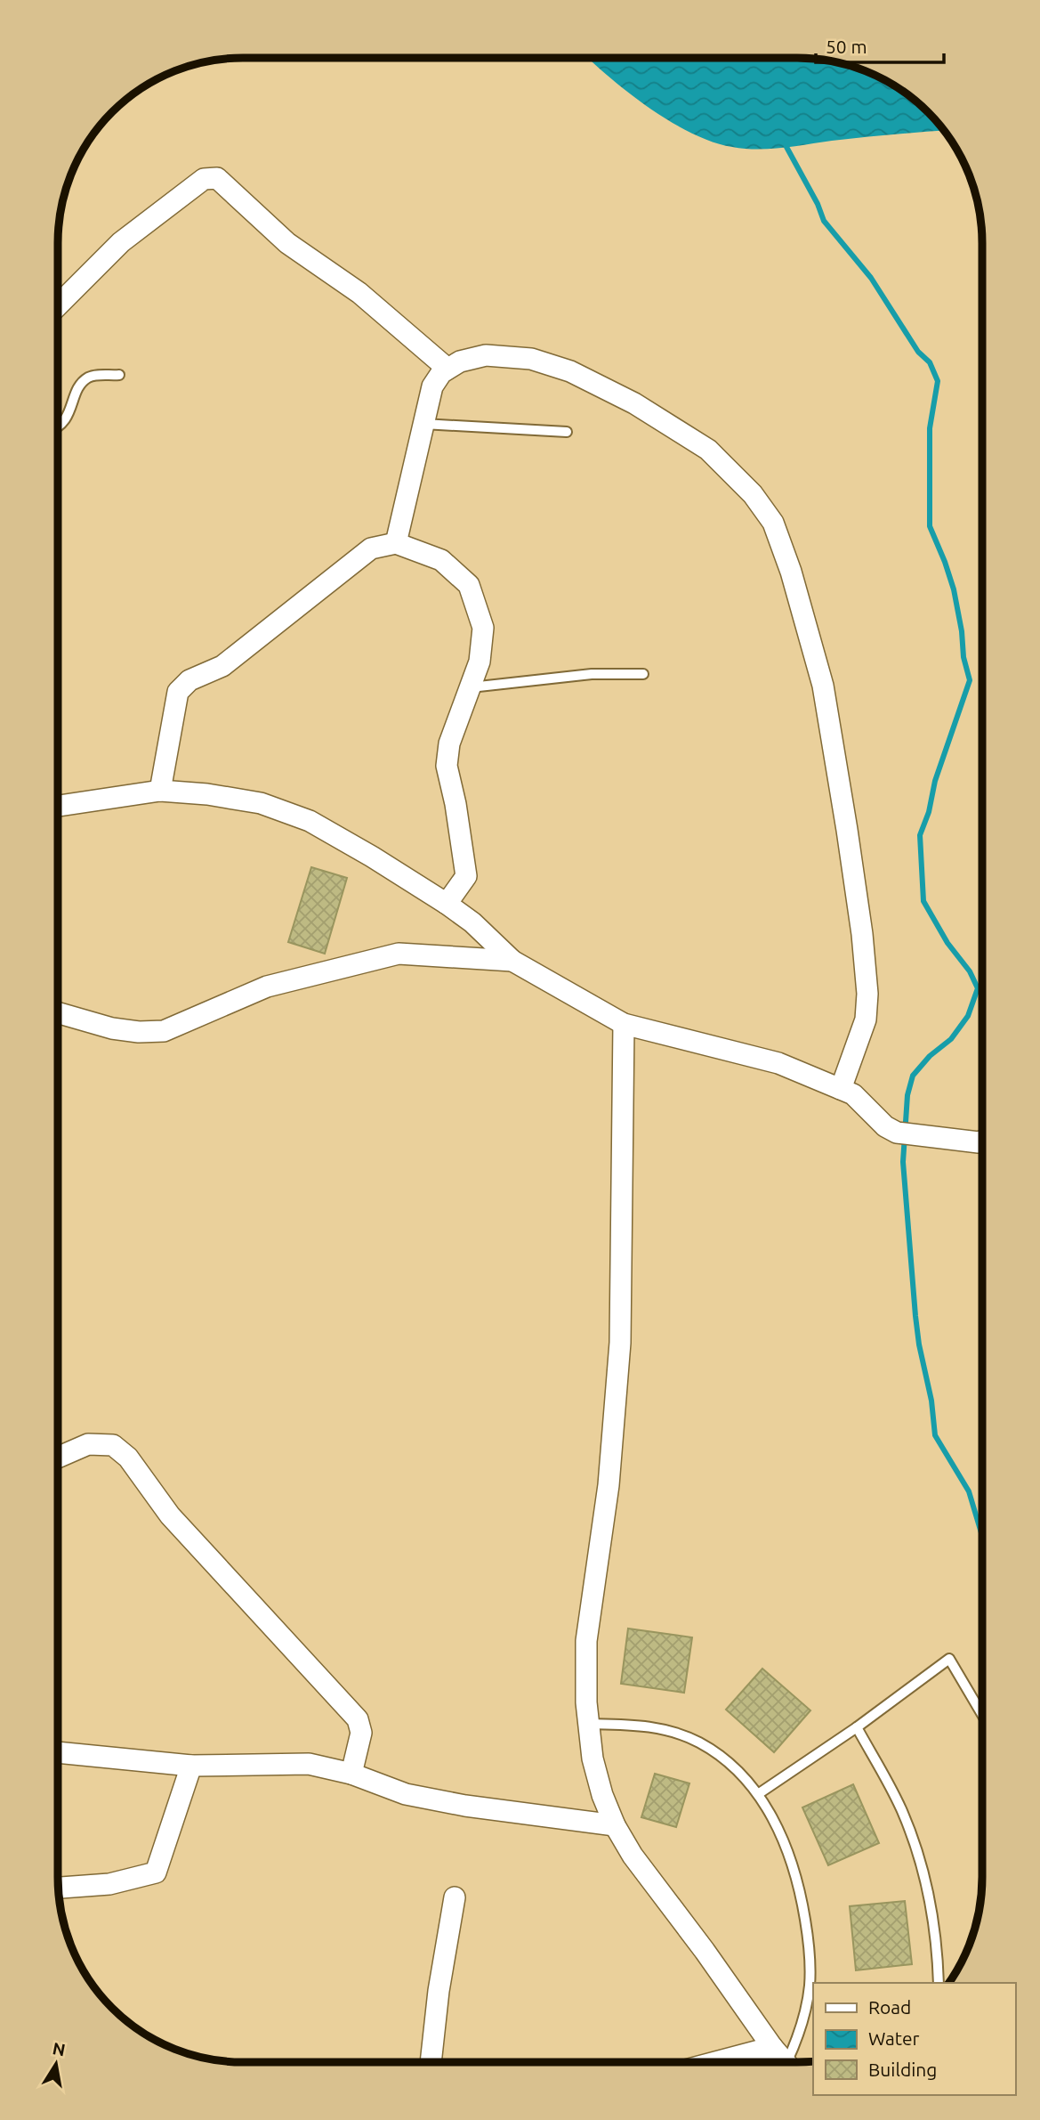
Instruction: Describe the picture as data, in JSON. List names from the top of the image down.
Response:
{
  "legend": ["Road", "Water", "Building"],
  "scale_bar": "50 m",
  "north": "top"
}
